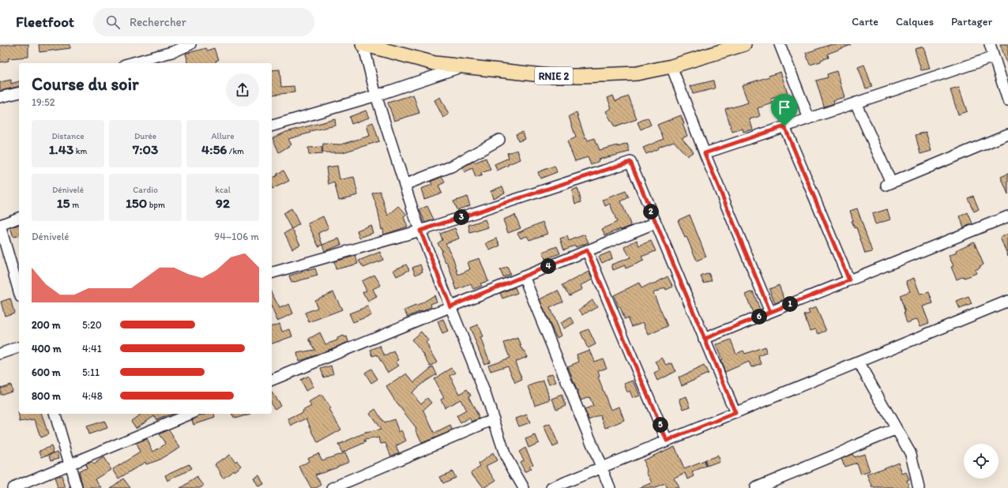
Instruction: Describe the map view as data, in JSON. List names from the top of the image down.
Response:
{
  "streets": {
    "main road": ["RNIE 2"]
  },
  "page": {
    "header": "Fleetfoot",
    "search": "Rechercher",
    "nav": ["Carte", "Calques", "Partager"],
    "heading": ["Course du soir", "19:52"],
    "stats": [
      ["Distance", "1.43 km"],
      ["Durée", "7:03"],
      ["Allure", "4:56 /km"],
      ["Dénivelé", "15 m"],
      ["Cardio", "150 bpm"],
      ["kcal", "92"]
    ],
    "pins": [
      "2",
      "3",
      "4",
      "1",
      "6",
      "5"
    ],
    "chart": ["Dénivelé", "94–106 m"],
    "list": [
      {
        "name": "200 m",
        "note": "5:20"
      },
      {
        "name": "400 m",
        "note": "4:41"
      },
      {
        "name": "600 m",
        "note": "5:11"
      },
      {
        "name": "800 m",
        "note": "4:48"
      }
    ]
  }
}
